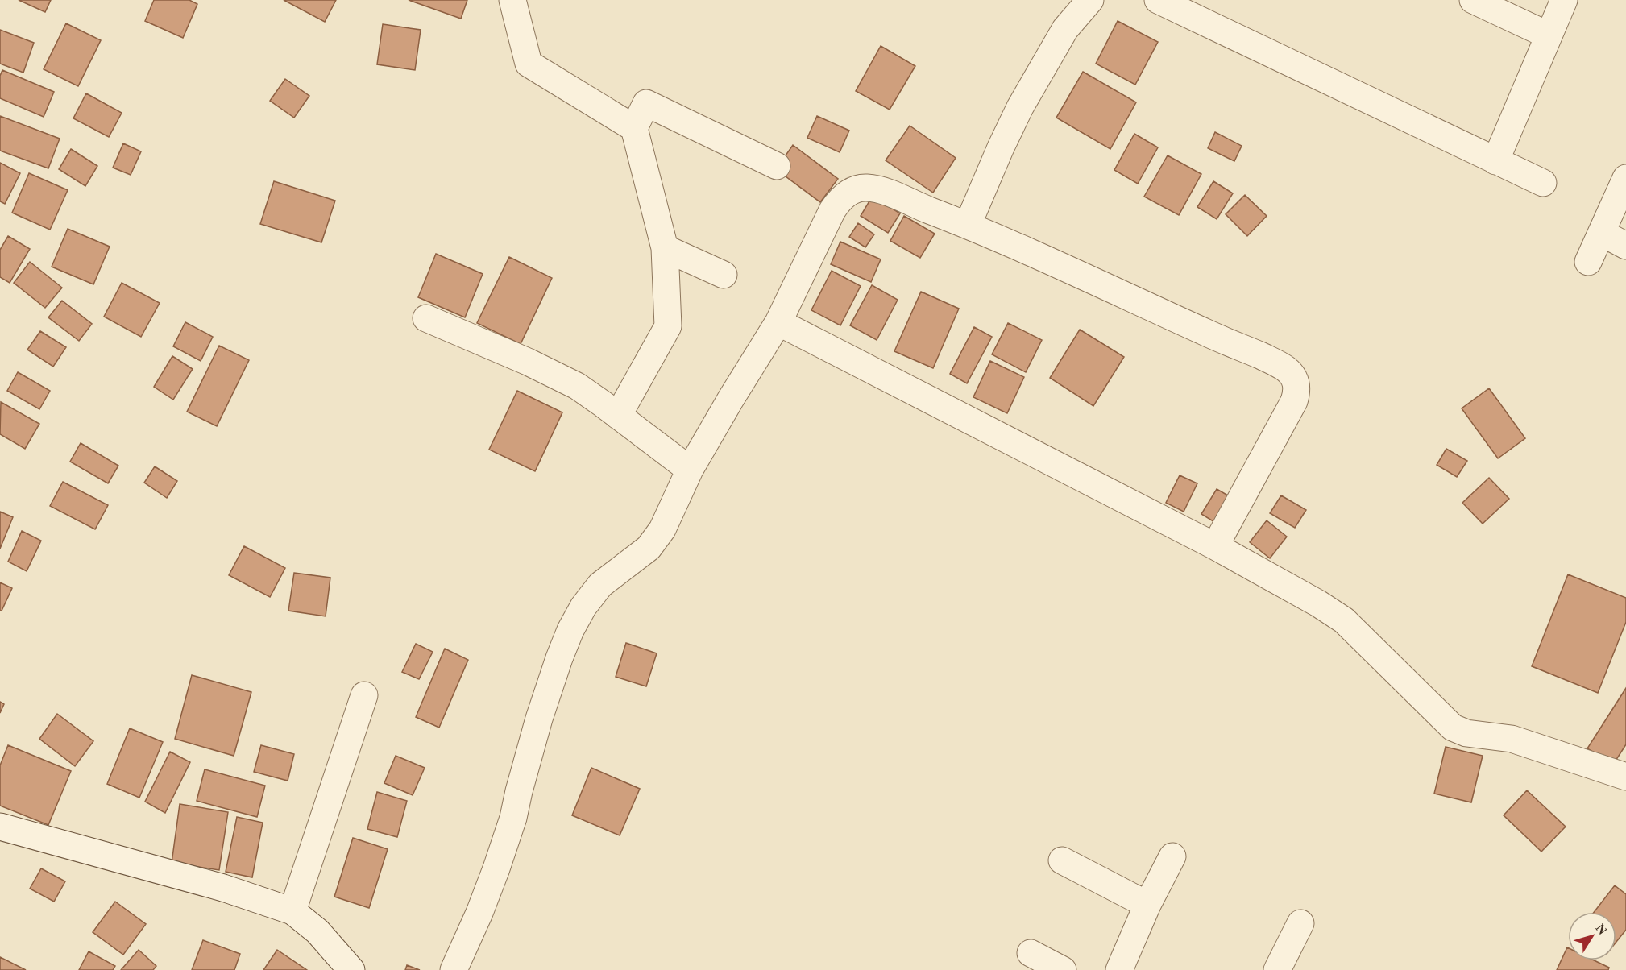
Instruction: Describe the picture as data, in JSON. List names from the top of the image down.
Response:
{
  "north": "top right"
}
